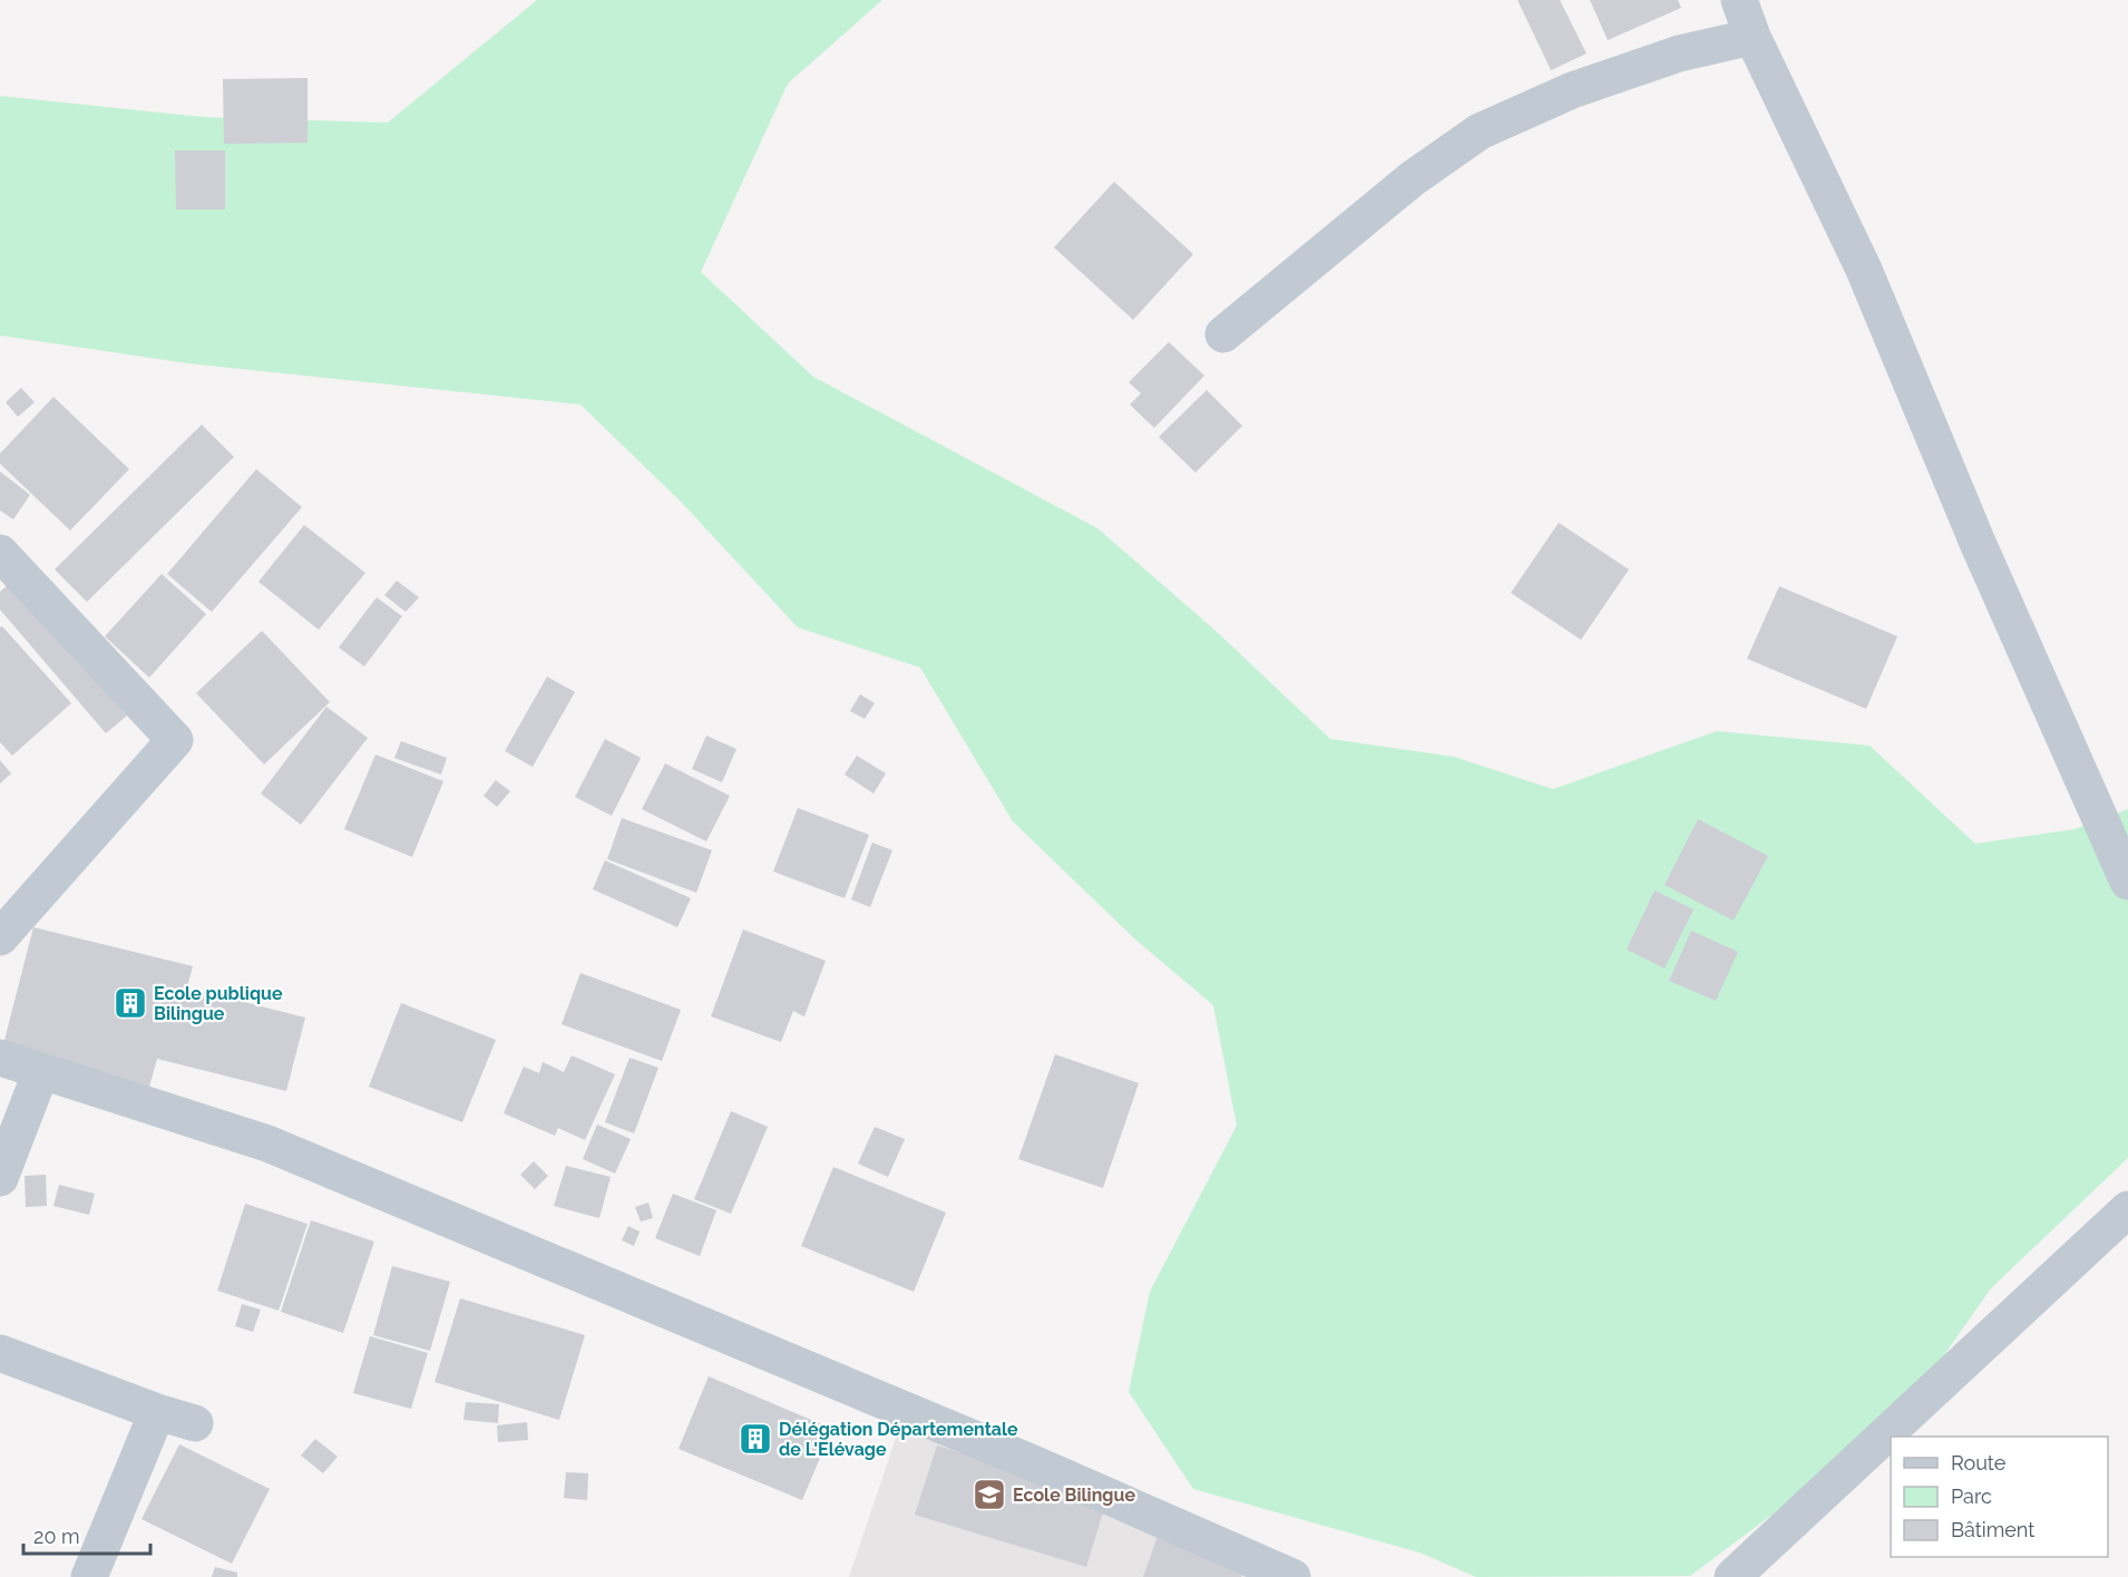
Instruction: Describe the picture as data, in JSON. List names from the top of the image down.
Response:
{
  "places": {
    "building": ["Ecole publique Bilingue", "Délégation Départementale de L'Elévage"],
    "school or university": ["Ecole Bilingue"]
  },
  "legend": ["Route", "Parc", "Bâtiment"],
  "scale_bar": "20 m"
}
